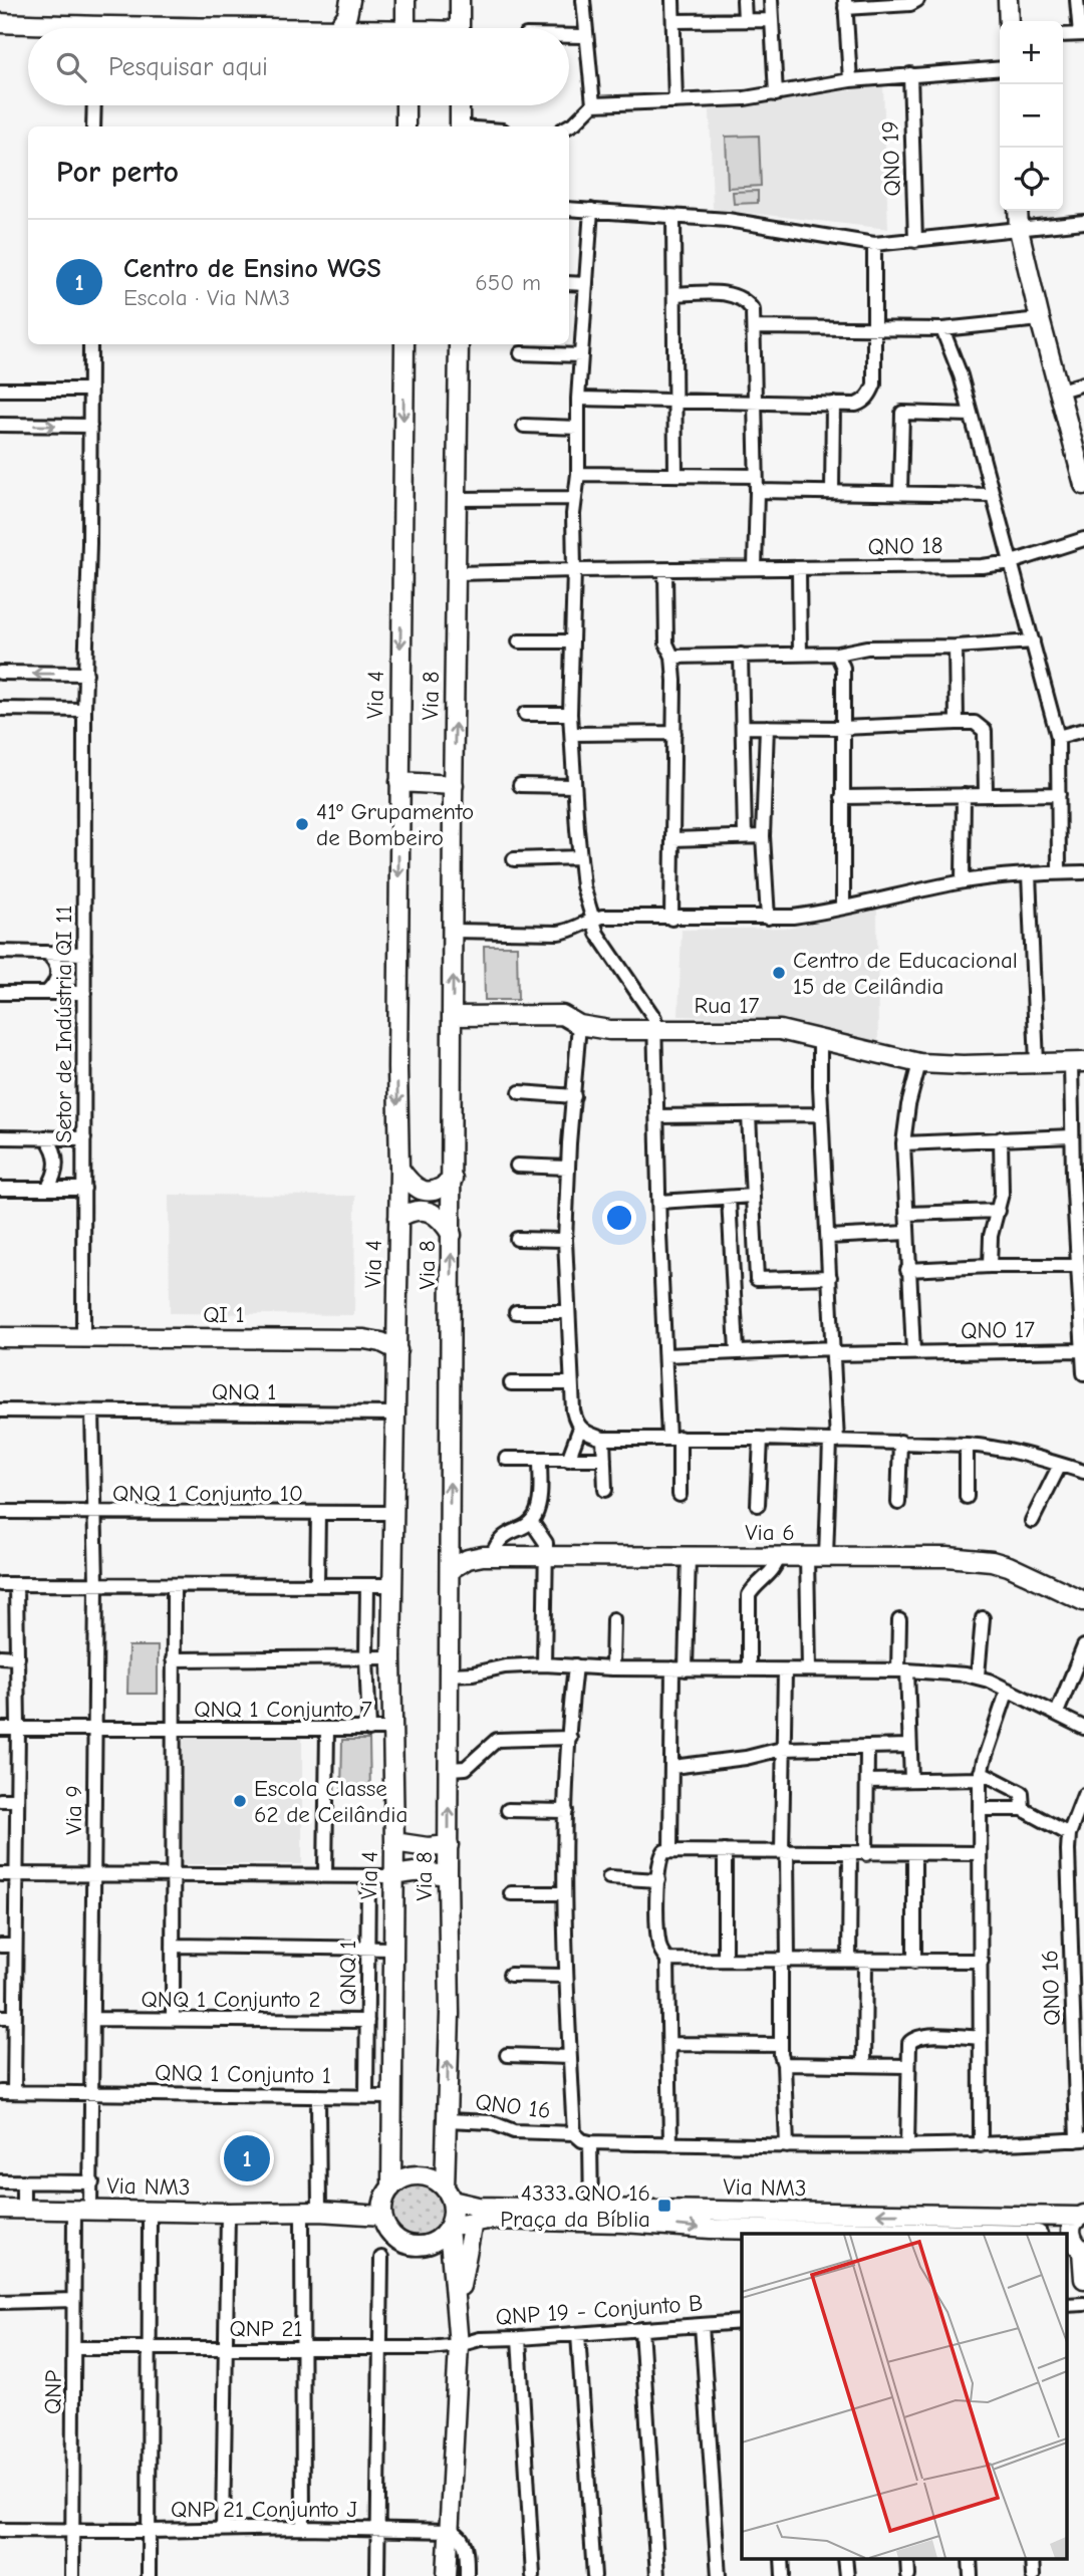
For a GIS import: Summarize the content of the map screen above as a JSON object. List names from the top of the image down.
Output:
{
  "streets": {
    "main road": [
      "Via 4",
      "Via 8",
      "Rua 17",
      "QI 1",
      "Via 6",
      "Via NM3"
    ],
    "street": [
      "QNO 19",
      "QNO 18",
      "Setor de Indústria QI 11",
      "QNO 17",
      "QNQ 1",
      "QNQ 1 Conjunto 10",
      "QNQ 1 Conjunto 7",
      "Via 9",
      "QNO 16",
      "QNQ 1 Conjunto 2",
      "QNQ 1 Conjunto 1",
      "QNP 19 - Conjunto B",
      "QNP 21",
      "QNP",
      "QNP 21 Conjunto J"
    ]
  },
  "crossings": [
    ["QNO 18", "Via 8"],
    ["Via 4", "Via 8"],
    ["Via 4", "QI 1"],
    ["Via 4", "QNQ 1"],
    ["Via 4", "QNQ 1 Conjunto 7"],
    ["Via 4", "QNQ 1 Conjunto 1"],
    ["Via 4", "Via NM3"],
    ["Via 8", "Rua 17"],
    ["Via 8", "Via 6"],
    ["Via 8", "QNO 16"],
    ["Via 8", "Via NM3"],
    ["Setor de Indústria QI 11", "QI 1"],
    ["QNQ 1", "Via 9"],
    ["QNQ 1", "QNQ 1 Conjunto 2"],
    ["QNQ 1", "QNQ 1 Conjunto 1"],
    ["QNQ 1 Conjunto 10", "Via 9"],
    ["Via 9", "QNQ 1 Conjunto 2"],
    ["Via 9", "QNQ 1 Conjunto 1"],
    ["Via 9", "Via NM3"],
    ["Via 9", "QNP"],
    ["Via NM3", "QNP"],
    ["QNP 19 - Conjunto B", "QNP 21"],
    ["QNP 21", "QNP"]
  ],
  "one_way": ["Via 4", "Via 8"],
  "places": {
    "other": ["41º Grupamento de Bombeiro", "Centro de Educacional 15 de Ceilândia", "Escola Classe 62 de Ceilândia"],
    "transit": ["4333 QNO 16 Praça da Bíblia"]
  },
  "page": {
    "map_buttons": ["+", "−"],
    "search": "Pesquisar aqui",
    "heading": "Por perto",
    "list": [
      {
        "mark": "1",
        "name": "Centro de Ensino WGS",
        "note": "Escola · Via NM3",
        "value": "650 m"
      }
    ],
    "pins": "1"
  }
}
